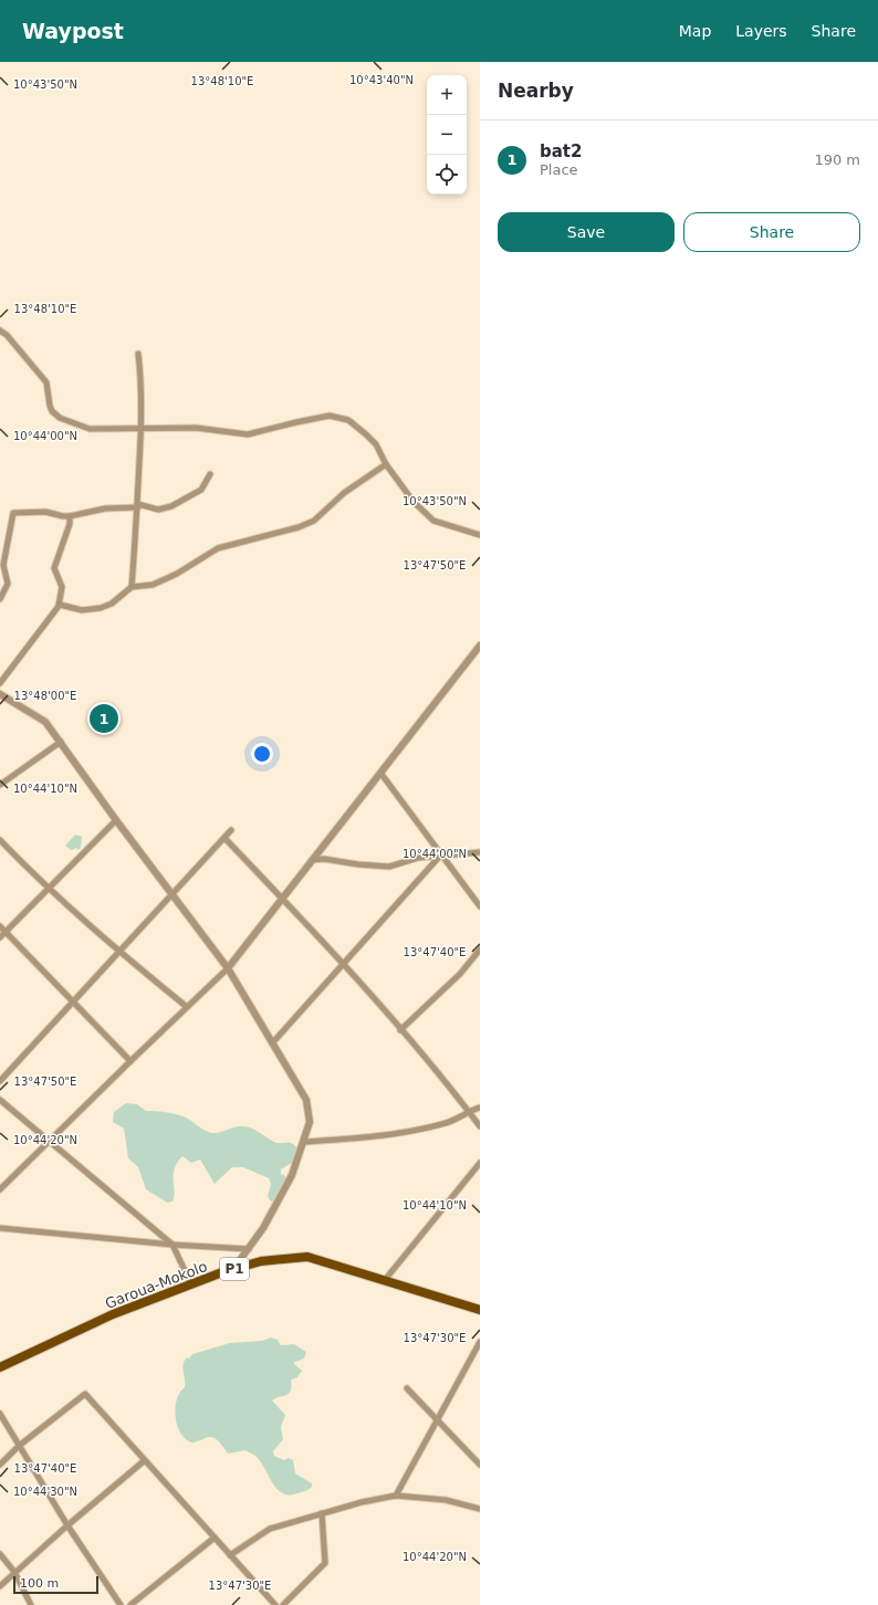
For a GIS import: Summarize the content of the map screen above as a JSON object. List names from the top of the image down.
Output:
{
  "streets": {
    "main road": ["P1", "Garoua-Mokolo"]
  },
  "scale_bar": "100 m",
  "page": {
    "header": "Waypost",
    "nav": ["Map", "Layers", "Share"],
    "heading": "Nearby",
    "map_buttons": ["+", "−"],
    "list": [
      {
        "mark": "1",
        "name": "bat2",
        "note": "Place",
        "value": "190 m"
      }
    ],
    "buttons": ["Save", "Share"],
    "pins": "1",
    "scale": "100 m"
  },
  "coordinates": [
    "10°43'40\"N",
    "13°48'10\"E",
    "10°43'50\"N",
    "10°44'00\"N",
    "13°47'50\"E",
    "13°48'00\"E",
    "10°44'10\"N",
    "13°47'40\"E",
    "10°44'20\"N",
    "13°47'30\"E",
    "10°44'30\"N"
  ]
}
